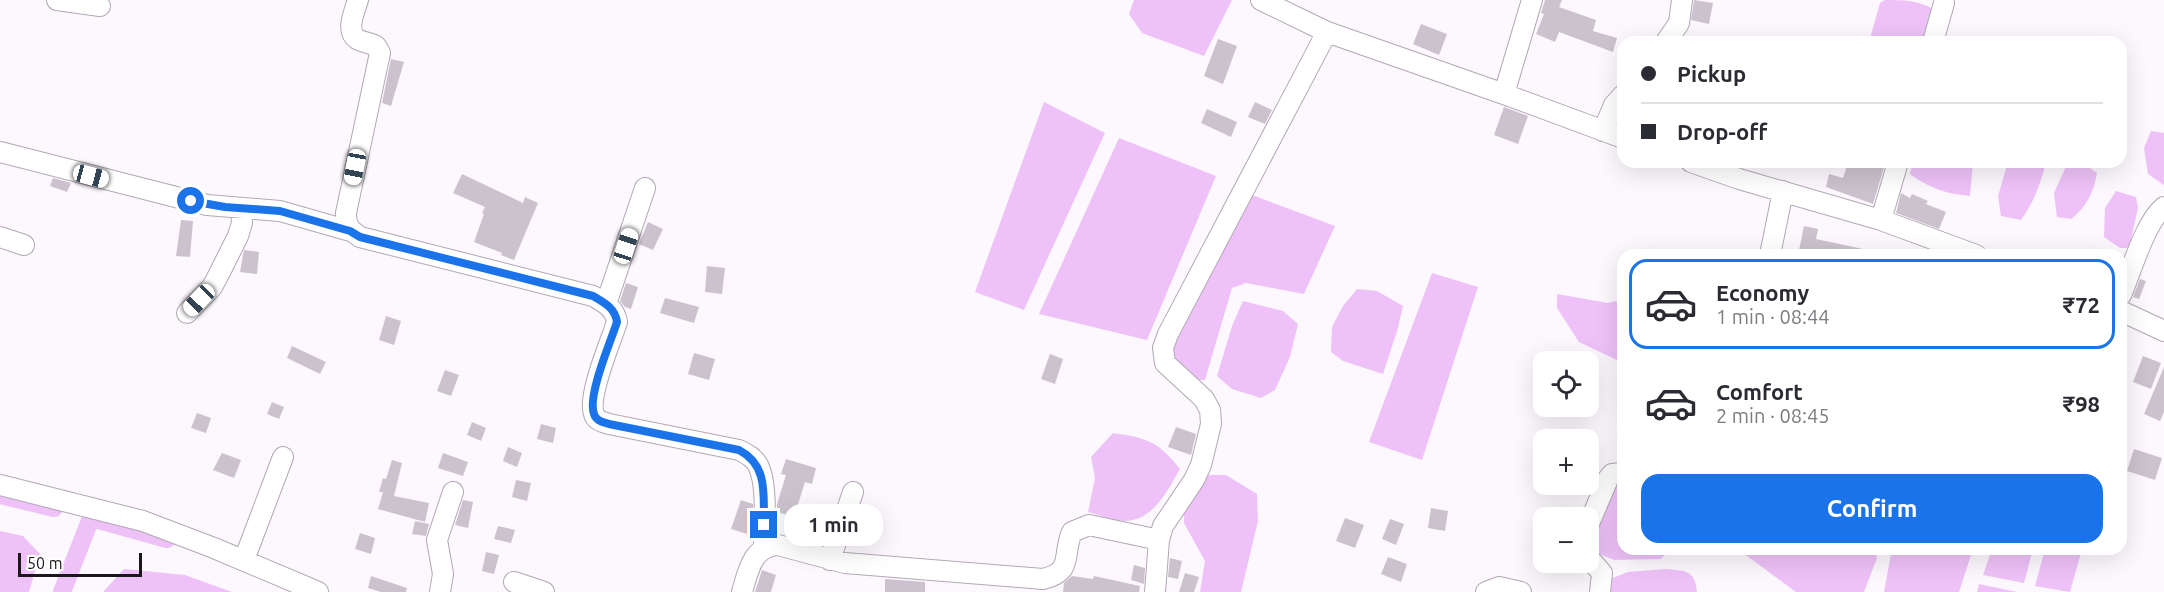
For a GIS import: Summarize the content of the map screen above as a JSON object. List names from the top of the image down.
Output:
{
  "scale_bar": "50 m",
  "page": {
    "banner": ["Pickup", "Drop-off"],
    "list": [
      {
        "name": "Economy",
        "note": "1 min · 08:44",
        "value": "₹72"
      },
      {
        "name": "Comfort",
        "note": "2 min · 08:45",
        "value": "₹98"
      }
    ],
    "map_buttons": ["+", "−"],
    "buttons": "Confirm",
    "bubble": "1 min",
    "scale": "50 m"
  }
}
